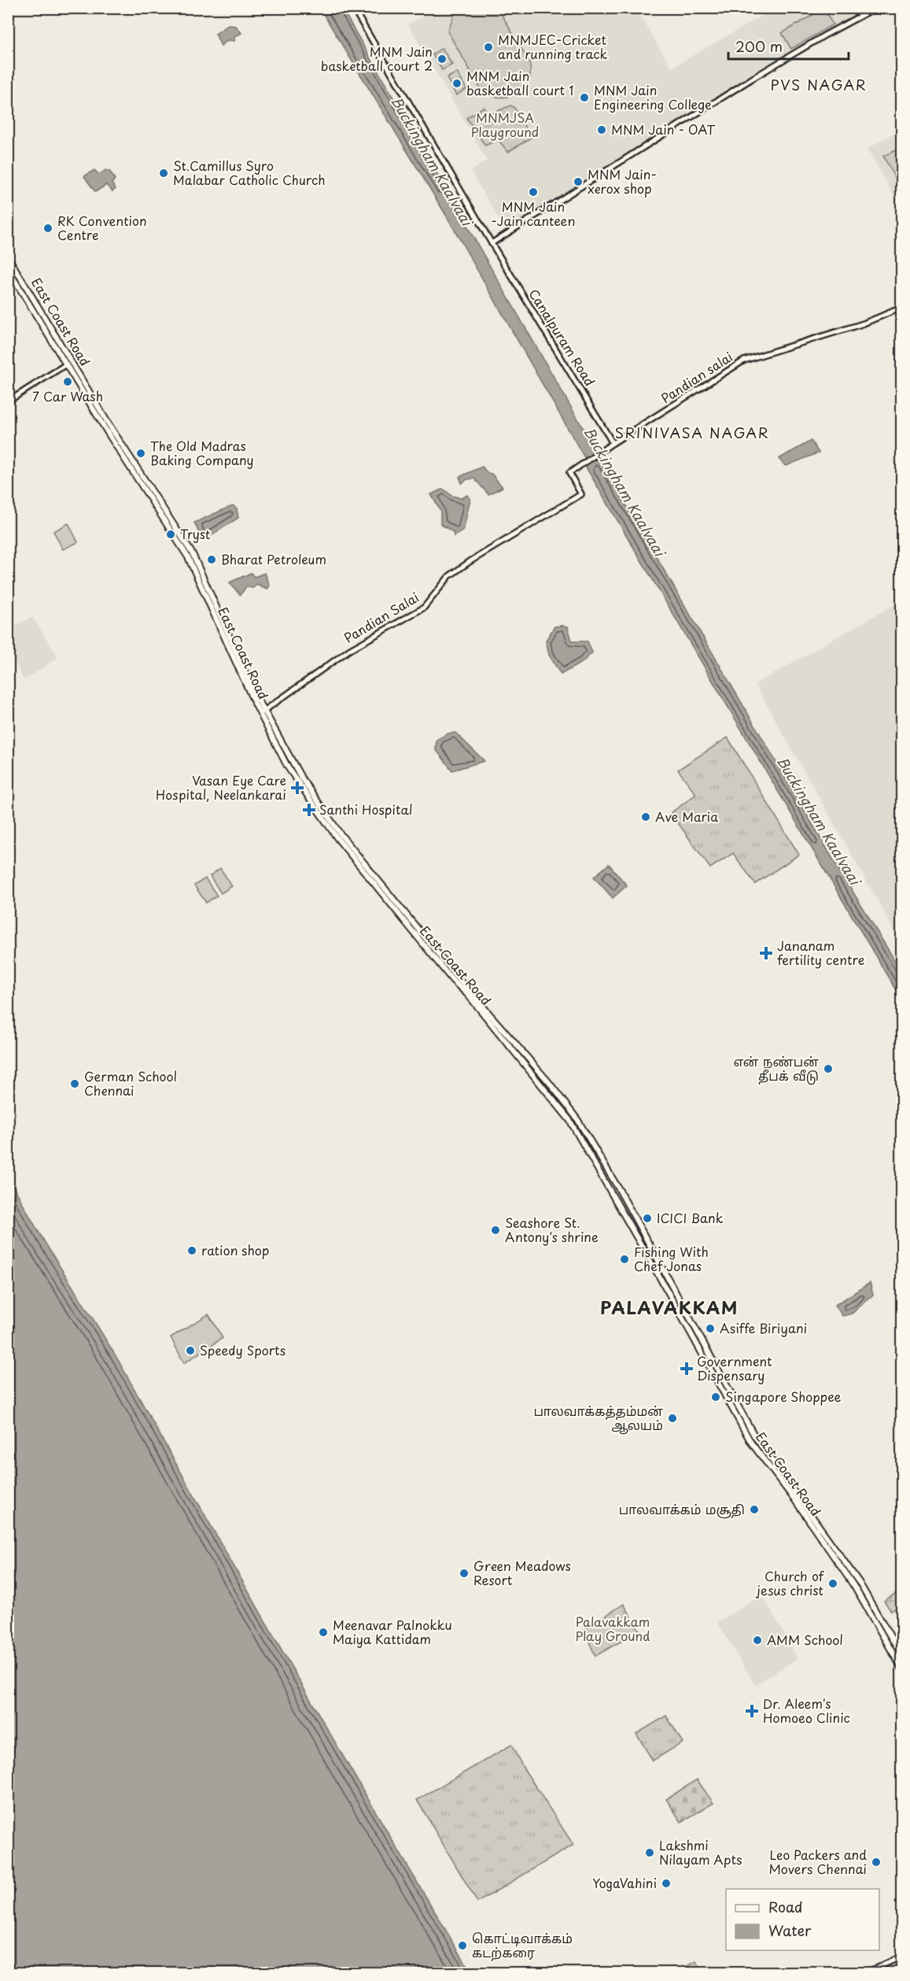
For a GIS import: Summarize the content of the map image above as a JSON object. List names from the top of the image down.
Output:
{
  "streets": {
    "main road": ["East Coast Road"],
    "street": ["Canalpuram Road", "Pandian salai", "Pandian Salai"]
  },
  "crossings": [
    ["East Coast Road", "Pandian Salai"],
    ["Canalpuram Road", "Pandian salai"],
    ["Pandian salai", "Pandian Salai"]
  ],
  "districts": ["PVS NAGAR", "SRINIVASA NAGAR", "PALAVAKKAM"],
  "water": ["Buckingham Kaalvaai"],
  "parks": ["MNMJSA Playground", "Palavakkam Play Ground"],
  "places": {
    "other": [
      "MNMJEC-Cricket and running track",
      "MNM Jain basketball court 2",
      "MNM Jain basketball court 1",
      "MNM Jain Engineering College",
      "MNM Jain - OAT",
      "St.Camillus Syro Malabar Catholic Church",
      "MNM Jain- xerox shop",
      "MNM Jain -Jain canteen",
      "RK Convention Centre",
      "7 Car Wash",
      "The Old Madras Baking Company",
      "Tryst",
      "Bharat Petroleum",
      "Ave Maria",
      "என் நண்பன் தீபக் வீடு",
      "German School Chennai",
      "ICICI Bank",
      "Seashore St. Antony's shrine",
      "ration shop",
      "Fishing With Chef Jonas",
      "Asiffe Biriyani",
      "Speedy Sports",
      "Singapore Shoppee",
      "பாலவாக்கத்தம்மன் ஆலயம்",
      "பாலவாக்கம் மசூதி",
      "Green Meadows Resort",
      "Church of jesus christ",
      "Meenavar Palnokku Maiya Kattidam",
      "AMM School",
      "Lakshmi Nilayam Apts",
      "Leo Packers and Movers Chennai",
      "YogaVahini",
      "கொட்டிவாக்கம் கடற்கரை"
    ],
    "health": [
      "Vasan Eye Care Hospital, Neelankarai",
      "Santhi Hospital",
      "Jananam fertility centre",
      "Government Dispensary",
      "Dr. Aleem's Homoeo Clinic"
    ]
  },
  "legend": ["Road", "Water"],
  "scale_bar": "200 m"
}
